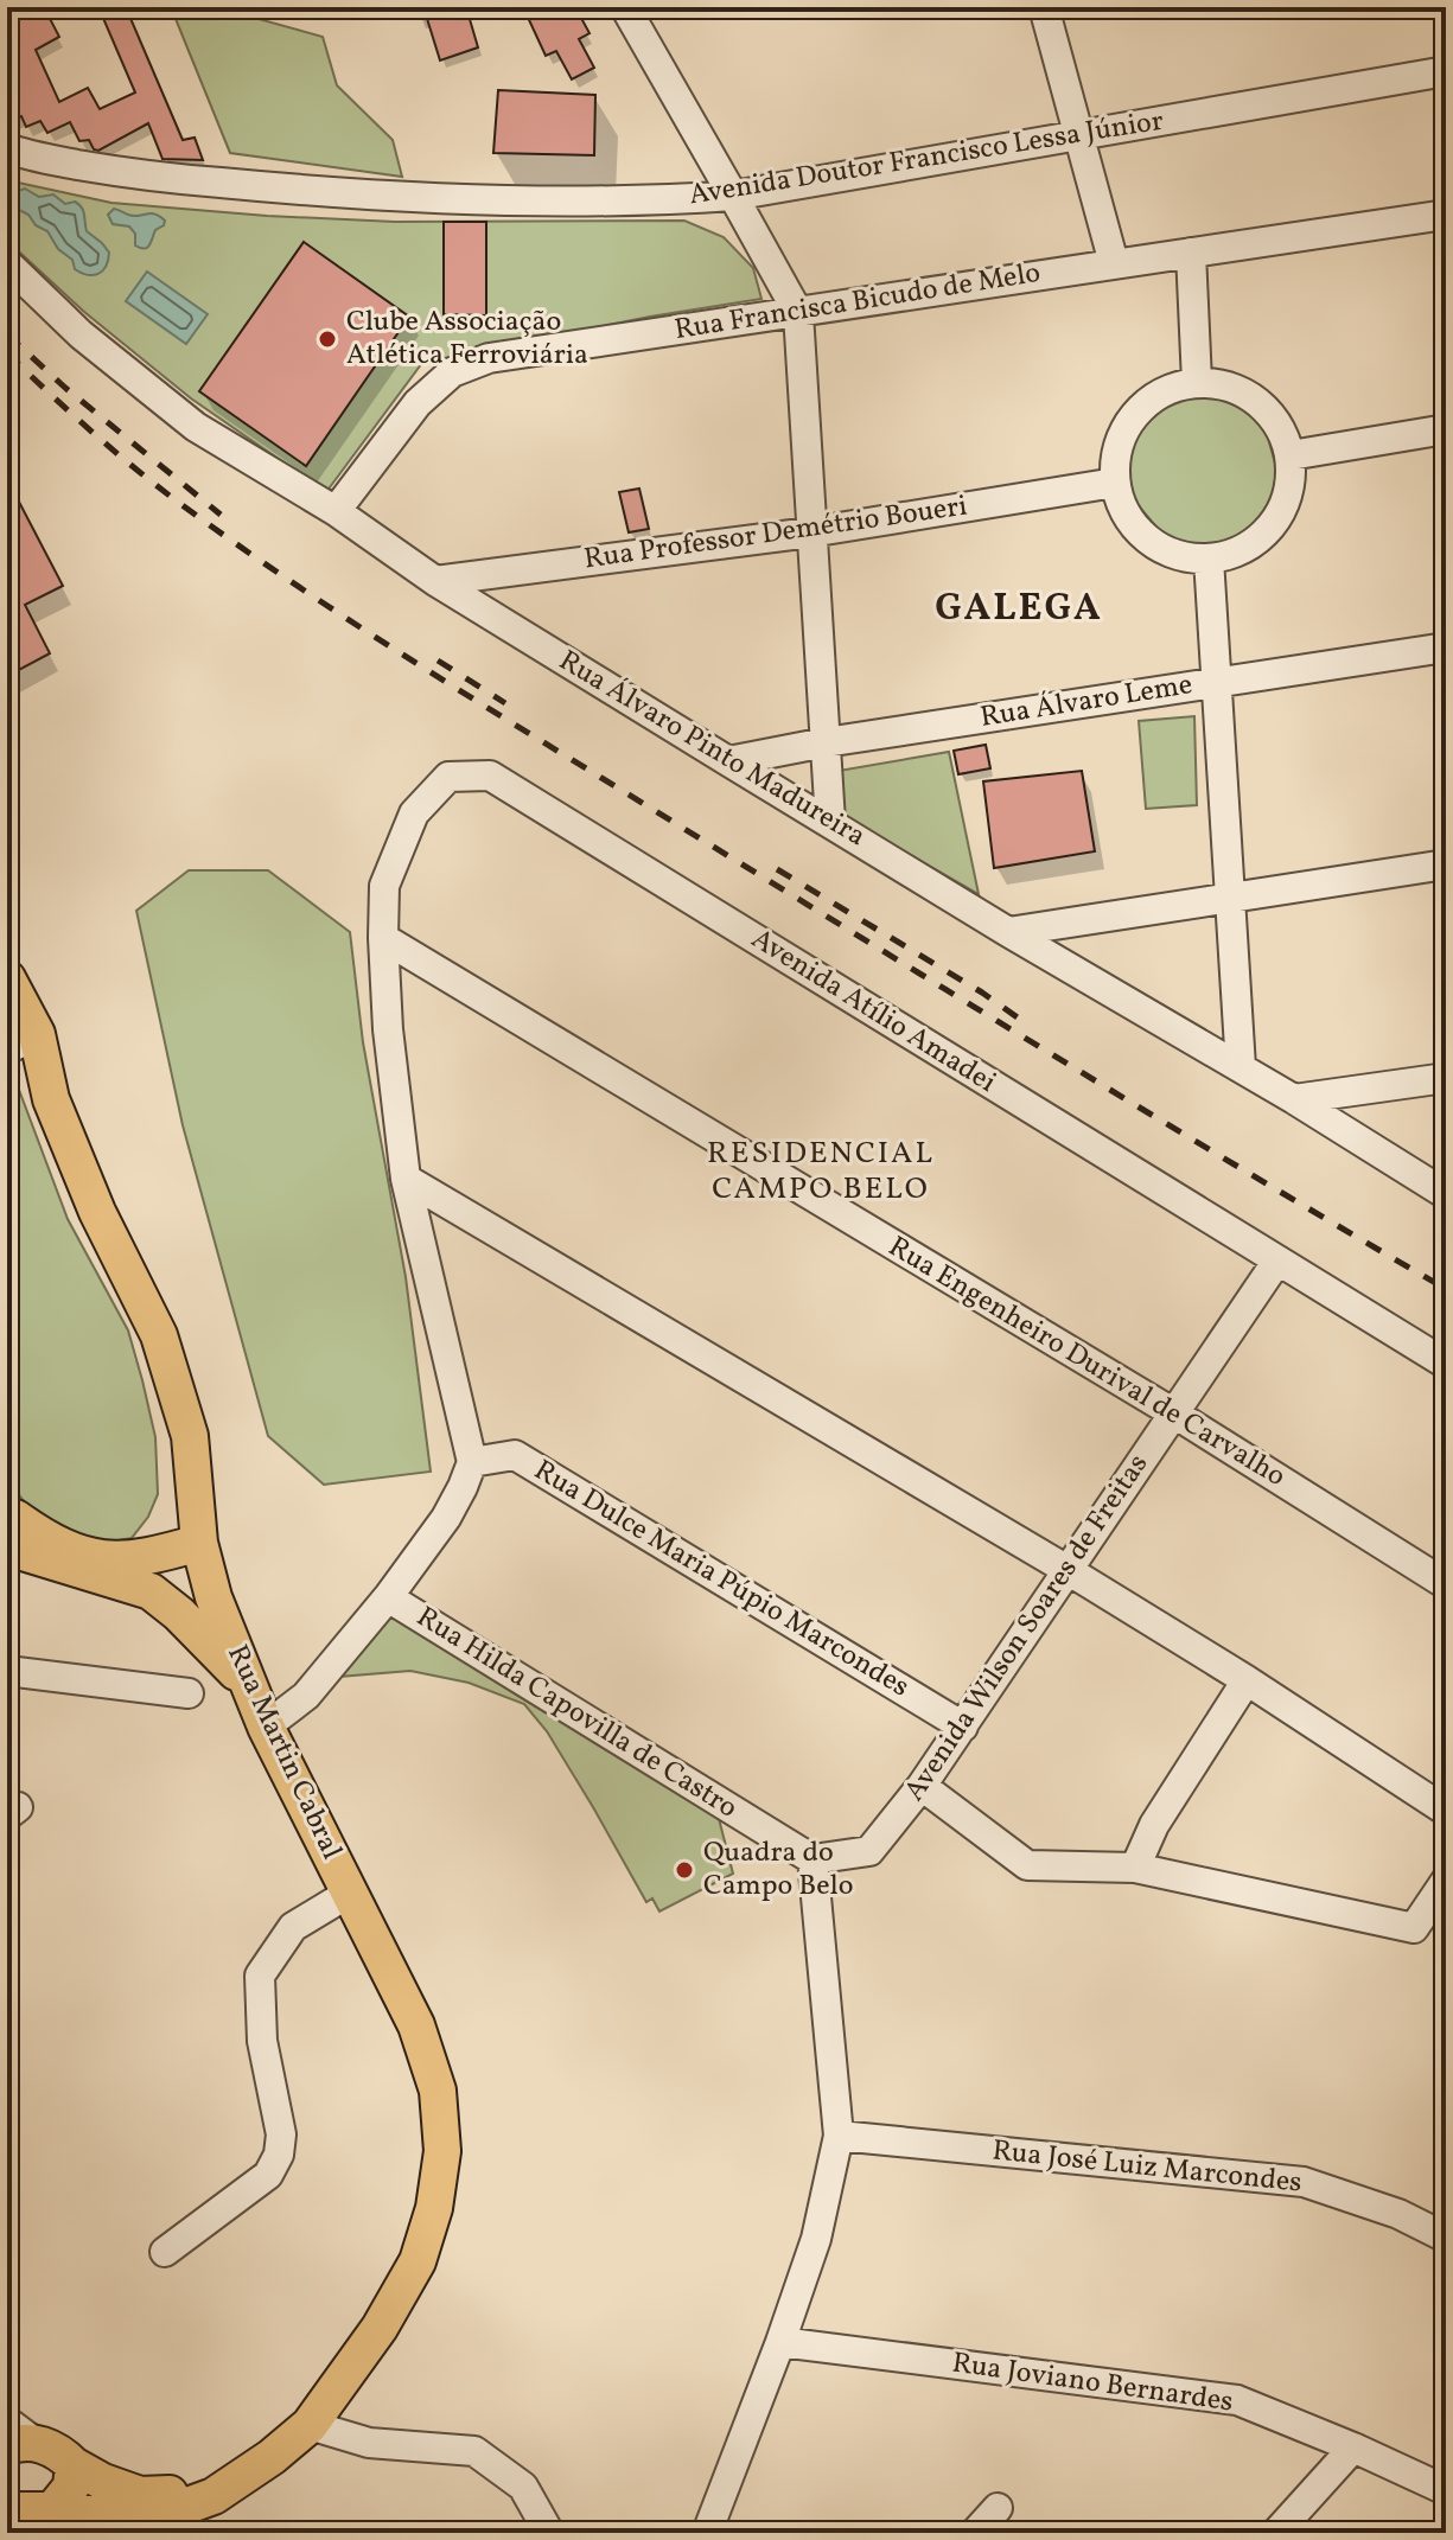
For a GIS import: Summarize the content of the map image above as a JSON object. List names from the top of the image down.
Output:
{
  "streets": {
    "main road": ["Rua Martin Cabral"],
    "street": [
      "Avenida Doutor Francisco Lessa Júnior",
      "Rua Francisca Bicudo de Melo",
      "Rua Professor Demétrio Boueri",
      "Rua Álvaro Leme",
      "Rua Álvaro Pinto Madureira",
      "Avenida Atílio Amadei",
      "Rua Engenheiro Durival de Carvalho",
      "Rua Dulce Maria Púpio Marcondes",
      "Avenida Wilson Soares de Freitas",
      "Rua Hilda Capovilla de Castro",
      "Rua José Luiz Marcondes",
      "Rua Joviano Bernardes"
    ]
  },
  "crossings": [
    ["Rua Francisca Bicudo de Melo", "Rua Álvaro Pinto Madureira"],
    ["Rua Professor Demétrio Boueri", "Rua Álvaro Pinto Madureira"],
    ["Rua Álvaro Leme", "Rua Álvaro Pinto Madureira"],
    ["Avenida Atílio Amadei", "Rua Engenheiro Durival de Carvalho"],
    ["Avenida Atílio Amadei", "Rua Dulce Maria Púpio Marcondes"],
    ["Avenida Atílio Amadei", "Avenida Wilson Soares de Freitas"],
    ["Rua Engenheiro Durival de Carvalho", "Avenida Wilson Soares de Freitas"],
    ["Rua Dulce Maria Púpio Marcondes", "Avenida Wilson Soares de Freitas"],
    ["Avenida Wilson Soares de Freitas", "Rua Hilda Capovilla de Castro"]
  ],
  "districts": ["GALEGA", "RESIDENCIAL CAMPO BELO"],
  "places": ["Clube Associação Atlética Ferroviária", "Quadra do Campo Belo"]
}
